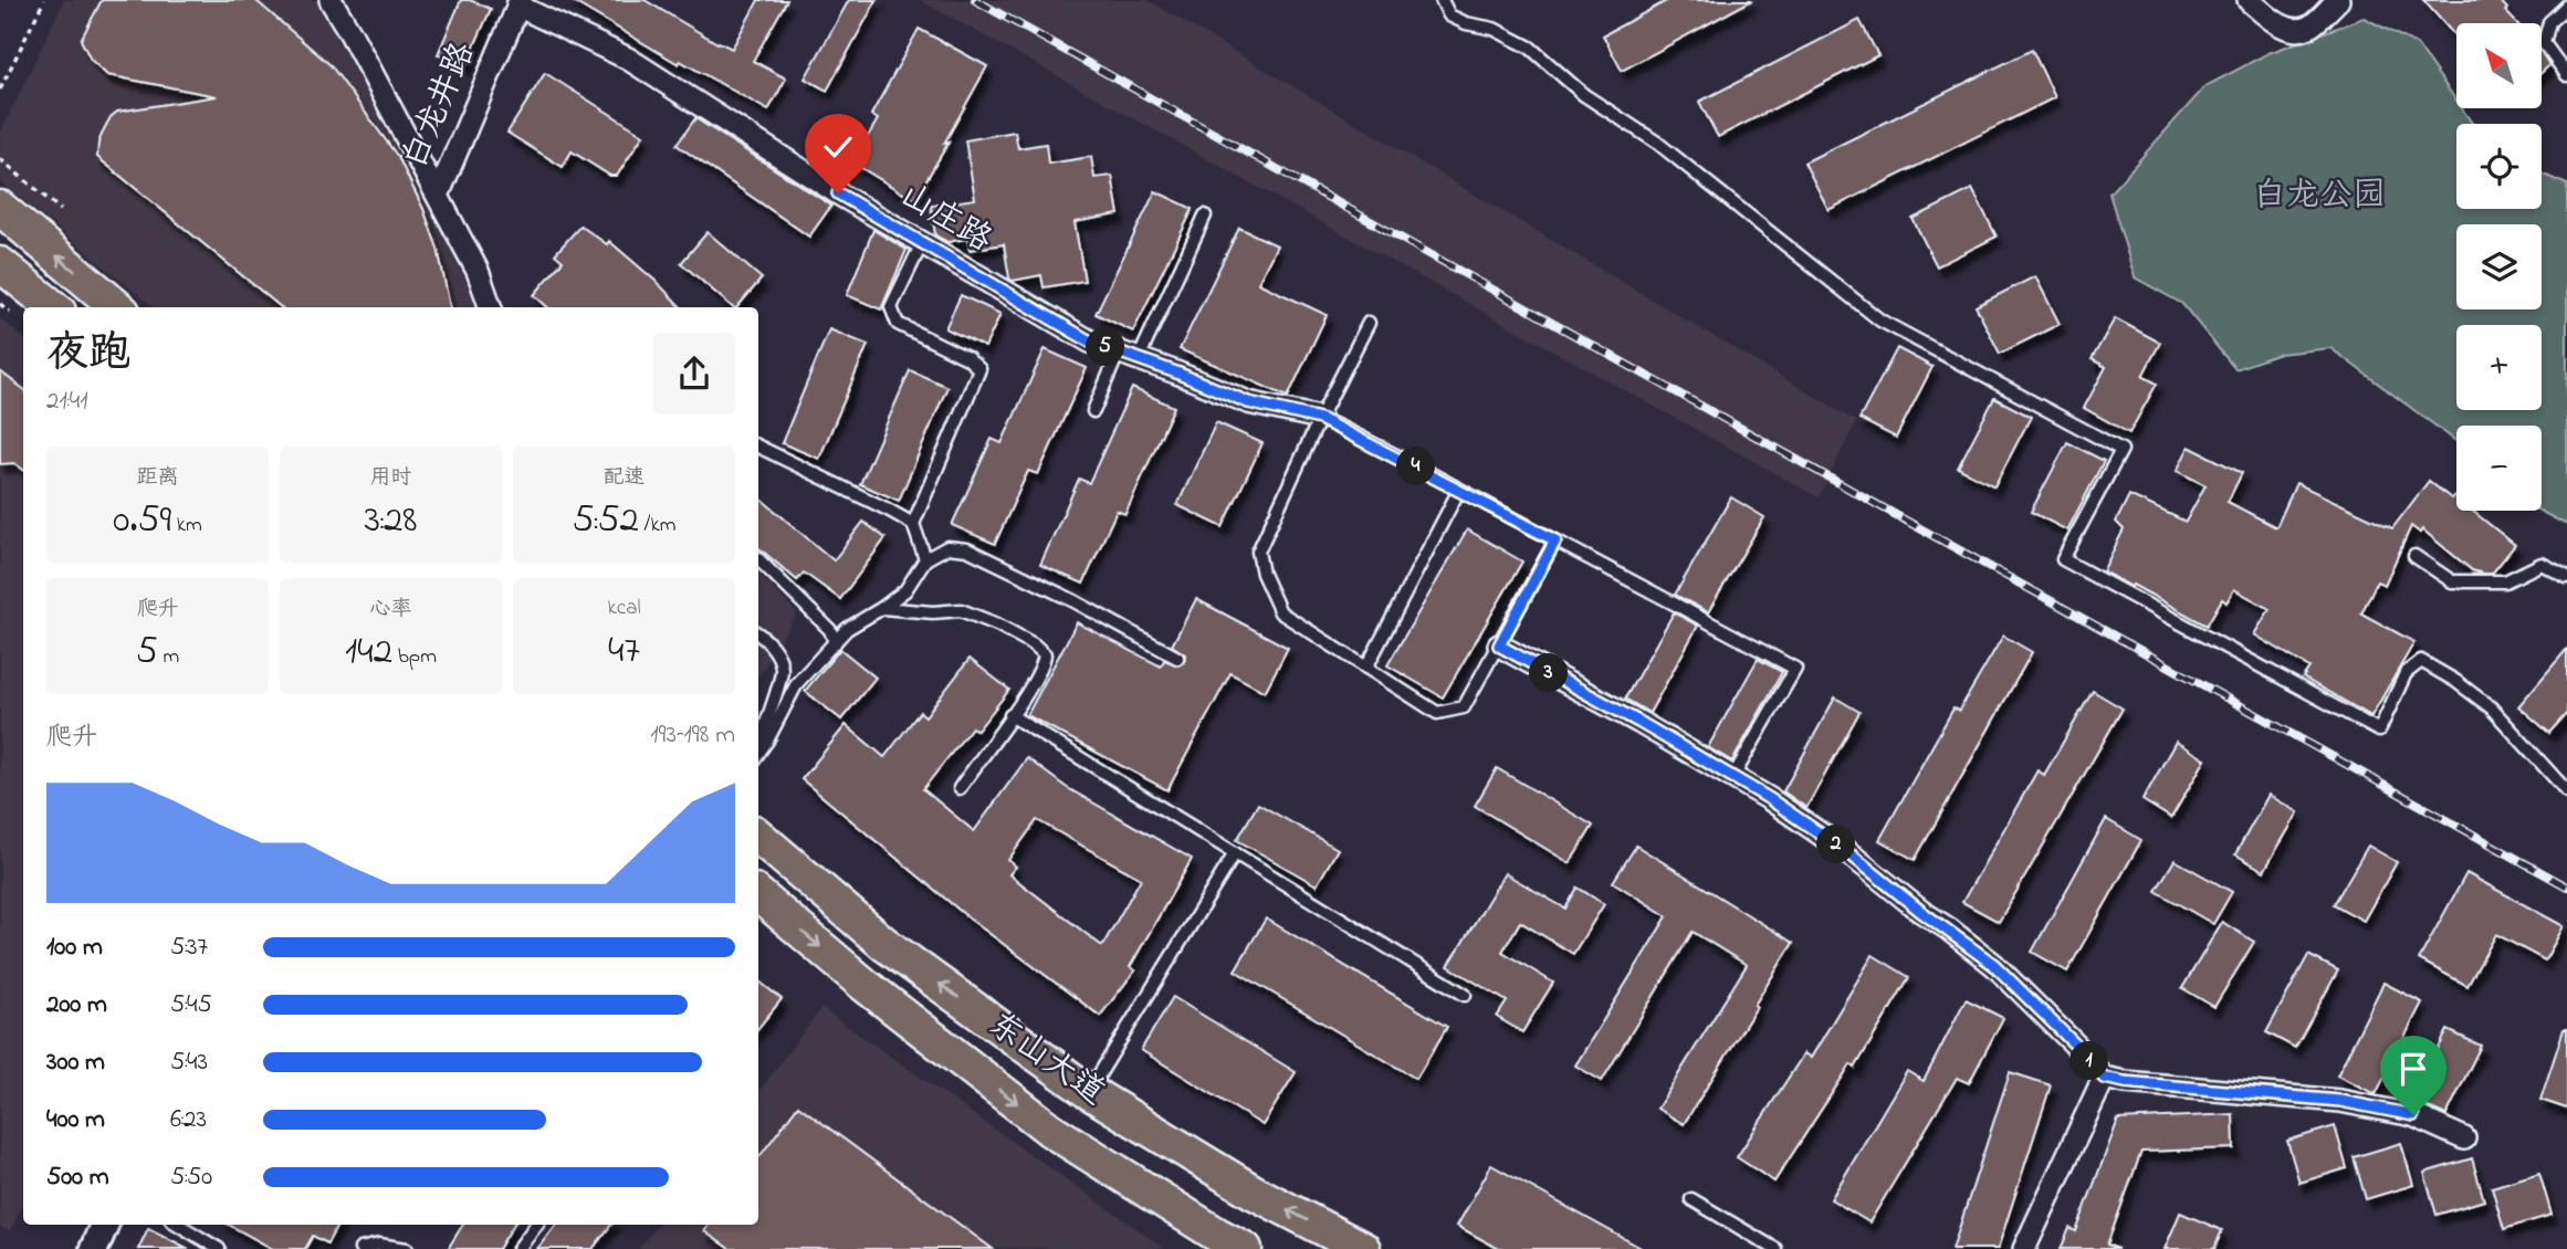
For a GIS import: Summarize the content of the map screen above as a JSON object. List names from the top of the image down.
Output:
{
  "streets": {
    "main road": ["东山大道"],
    "street": ["白龙井路", "山庄路"]
  },
  "crossings": [
    ["白龙井路", "山庄路"]
  ],
  "parks": ["白龙公园"],
  "north": "top left",
  "page": {
    "map_buttons": ["+", "−"],
    "heading": ["夜跑", "21:41"],
    "pins": [
      "5",
      "4",
      "3",
      "2",
      "1"
    ],
    "stats": [
      ["距离", "0.59 km"],
      ["用时", "3:28"],
      ["配速", "5:52 /km"],
      ["爬升", "5 m"],
      ["心率", "142 bpm"],
      ["kcal", "47"]
    ],
    "chart": ["爬升", "193–198 m"],
    "list": [
      {
        "name": "100 m",
        "note": "5:37"
      },
      {
        "name": "200 m",
        "note": "5:45"
      },
      {
        "name": "300 m",
        "note": "5:43"
      },
      {
        "name": "400 m",
        "note": "6:23"
      },
      {
        "name": "500 m",
        "note": "5:50"
      }
    ]
  }
}
